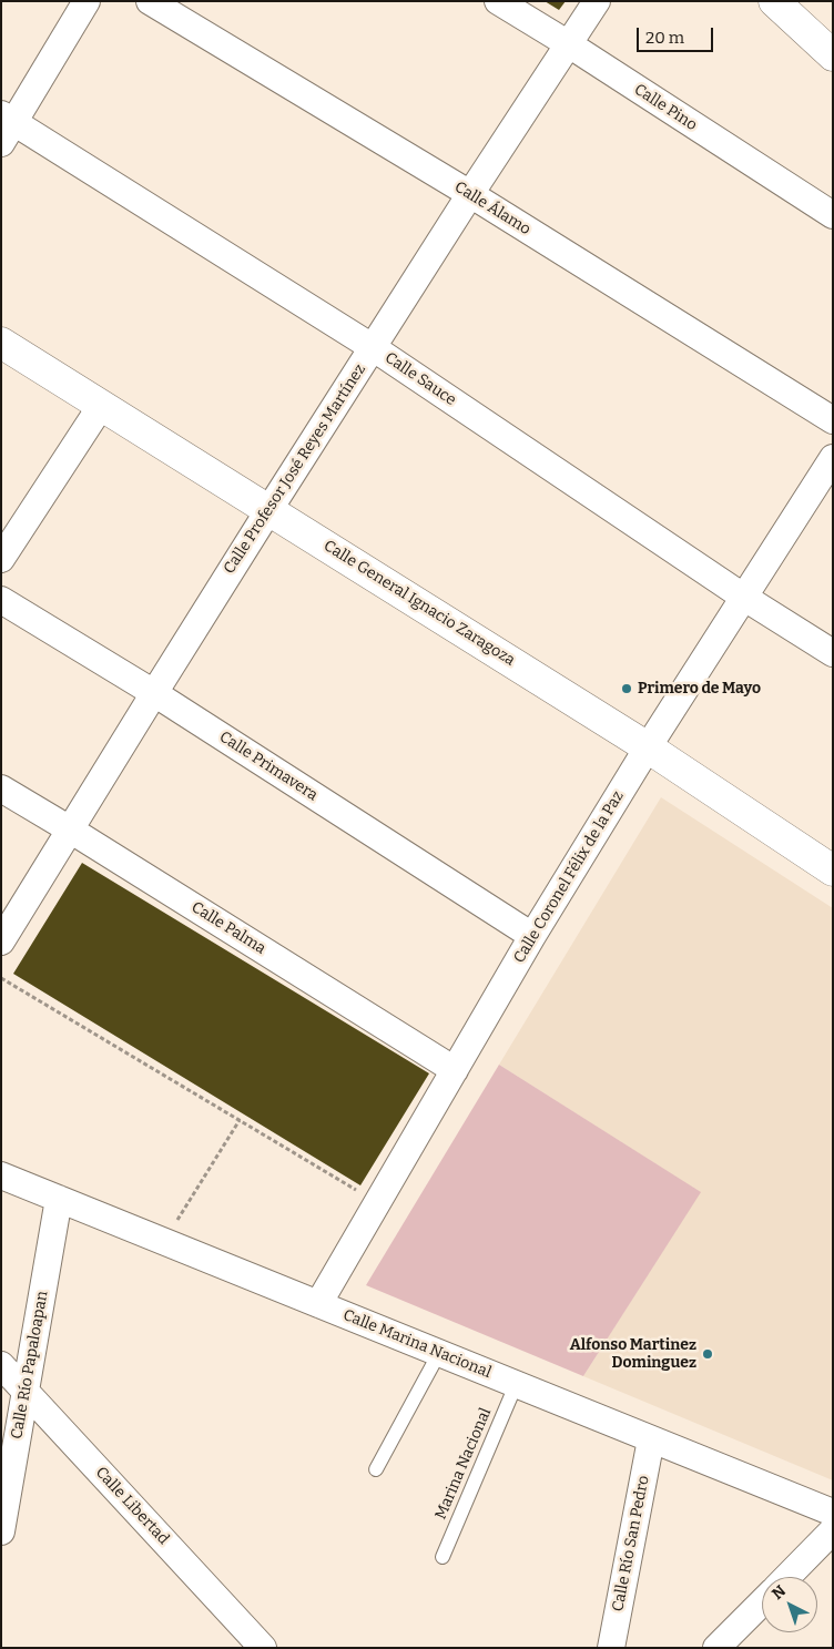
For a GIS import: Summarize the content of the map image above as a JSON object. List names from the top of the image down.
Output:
{
  "streets": {
    "main road": ["Calle General Ignacio Zaragoza"],
    "street": [
      "Calle Pino",
      "Calle Álamo",
      "Calle Sauce",
      "Calle Profesor José Reyes Martínez",
      "Calle Primavera",
      "Calle Coronel Félix de la Paz",
      "Calle Palma",
      "Calle Marina Nacional",
      "Calle Río Papaloapan",
      "Calle Libertad",
      "Calle Río San Pedro"
    ],
    "lane": ["Marina Nacional"]
  },
  "crossings": [
    ["Calle Pino", "Calle Profesor José Reyes Martínez"],
    ["Calle Álamo", "Calle Profesor José Reyes Martínez"],
    ["Calle Sauce", "Calle Profesor José Reyes Martínez"],
    ["Calle Sauce", "Calle Coronel Félix de la Paz"],
    ["Calle Profesor José Reyes Martínez", "Calle General Ignacio Zaragoza"],
    ["Calle Profesor José Reyes Martínez", "Calle Primavera"],
    ["Calle Profesor José Reyes Martínez", "Calle Palma"],
    ["Calle General Ignacio Zaragoza", "Calle Coronel Félix de la Paz"],
    ["Calle Primavera", "Calle Coronel Félix de la Paz"],
    ["Calle Coronel Félix de la Paz", "Calle Palma"],
    ["Calle Coronel Félix de la Paz", "Calle Marina Nacional"],
    ["Calle Marina Nacional", "Calle Río Papaloapan"],
    ["Calle Marina Nacional", "Marina Nacional"],
    ["Calle Marina Nacional", "Calle Río San Pedro"],
    ["Calle Río Papaloapan", "Calle Libertad"]
  ],
  "places": ["Primero de Mayo", "Alfonso Martinez Dominguez"],
  "scale_bar": "20 m",
  "north": "top left"
}
